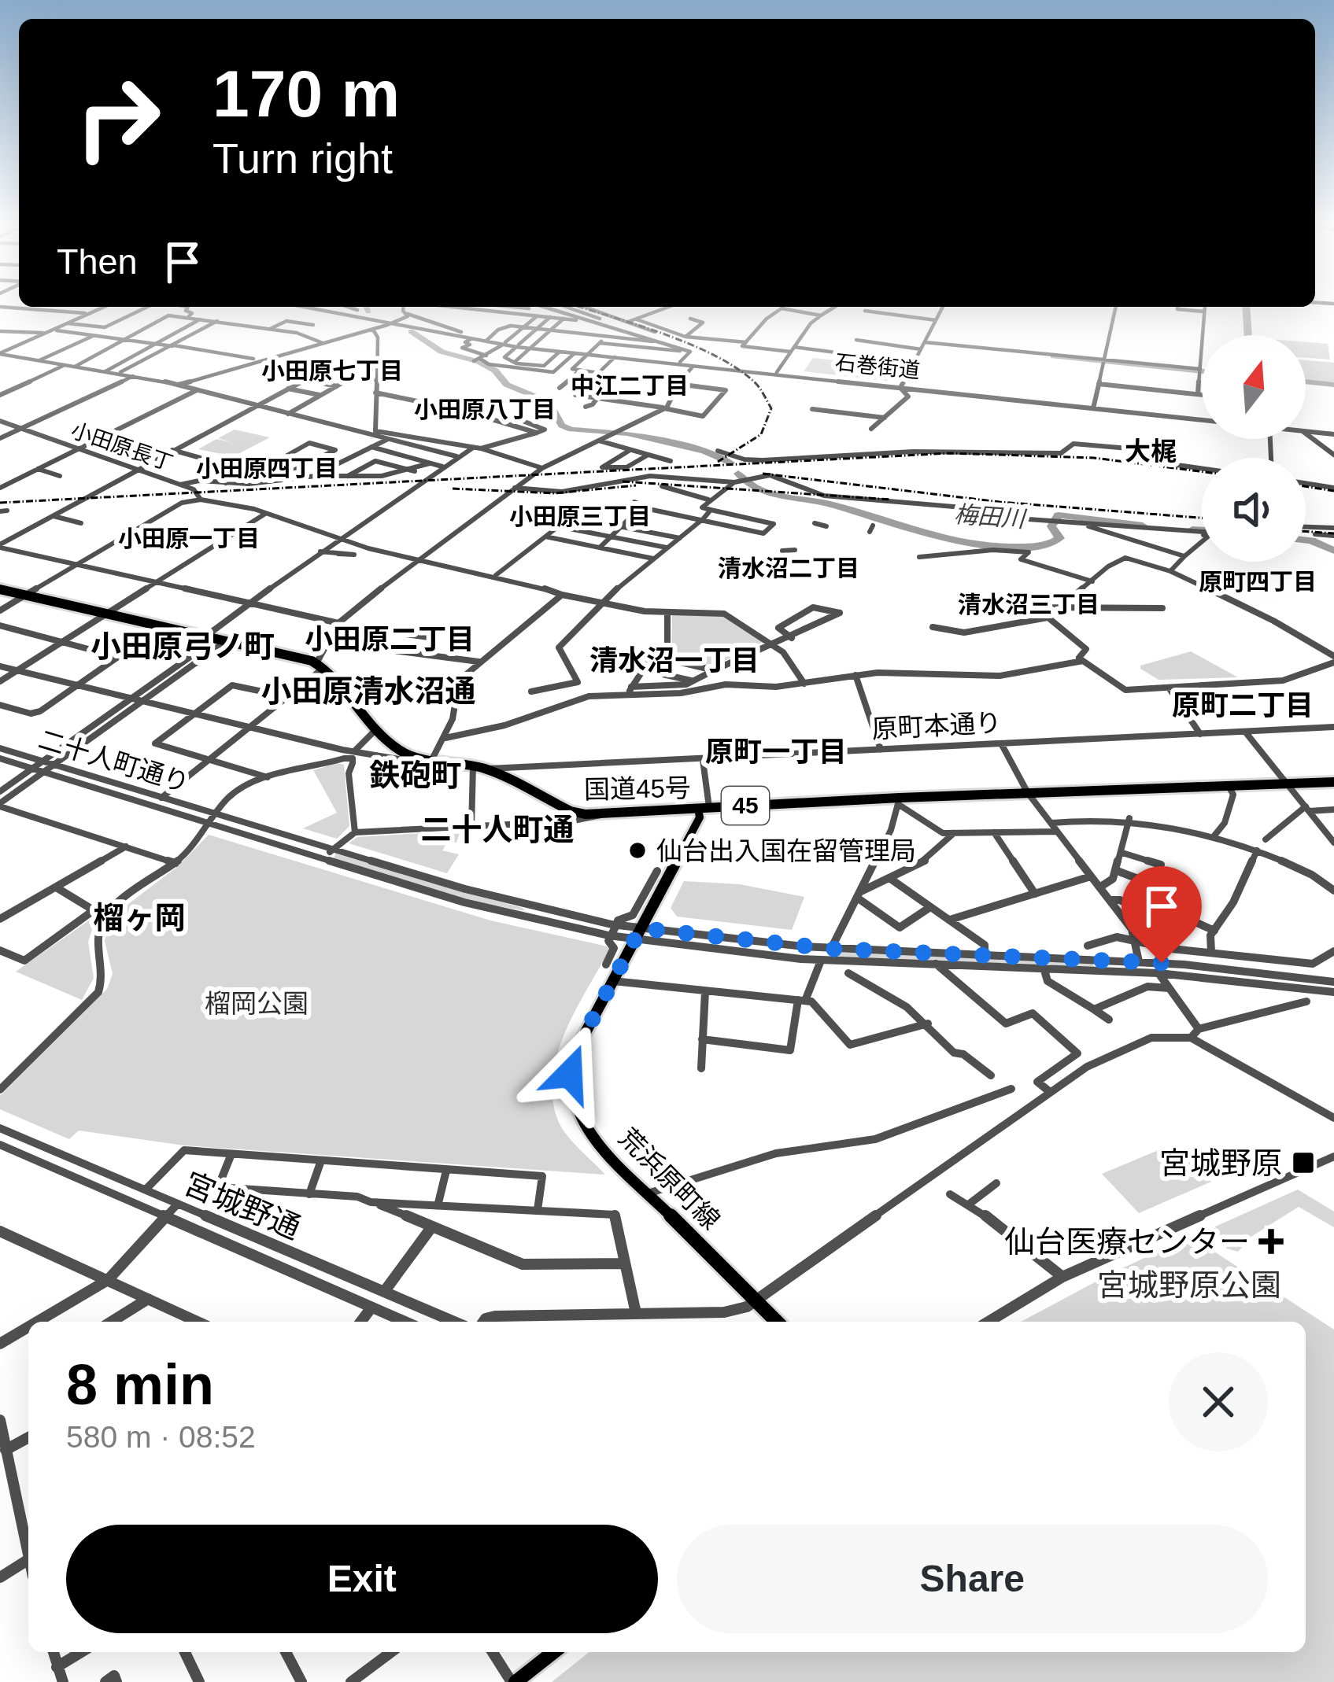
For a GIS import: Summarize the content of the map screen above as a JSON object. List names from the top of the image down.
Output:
{
  "streets": {
    "highway": ["国道45号", "45"],
    "main road": ["荒浜原町線"],
    "street": [
      "石巻街道",
      "小田原長丁",
      "原町本通り",
      "二十人町通り",
      "宮城野通"
    ]
  },
  "crossings": [
    ["原町本通り", "国道45号"],
    ["二十人町通り", "荒浜原町線"],
    ["国道45号", "荒浜原町線"]
  ],
  "districts": [
    "小田原七丁目",
    "中江二丁目",
    "小田原八丁目",
    "大梶",
    "小田原四丁目",
    "小田原三丁目",
    "小田原一丁目",
    "清水沼二丁目",
    "原町四丁目",
    "清水沼三丁目",
    "小田原二丁目",
    "小田原弓ノ町",
    "清水沼一丁目",
    "小田原清水沼通",
    "原町二丁目",
    "原町一丁目",
    "鉄砲町",
    "二十人町通",
    "榴ヶ岡"
  ],
  "water": ["梅田川"],
  "parks": ["榴岡公園", "宮城野原公園"],
  "places": {
    "other": ["仙台出入国在留管理局"],
    "transit": ["宮城野原"],
    "health": ["仙台医療センター"]
  },
  "north": "top",
  "page": {
    "turn": ["170 m", "Turn right"],
    "then": "Then",
    "heading": ["8 min", "580 m · 08:52"],
    "buttons": ["Exit", "Share"]
  }
}
